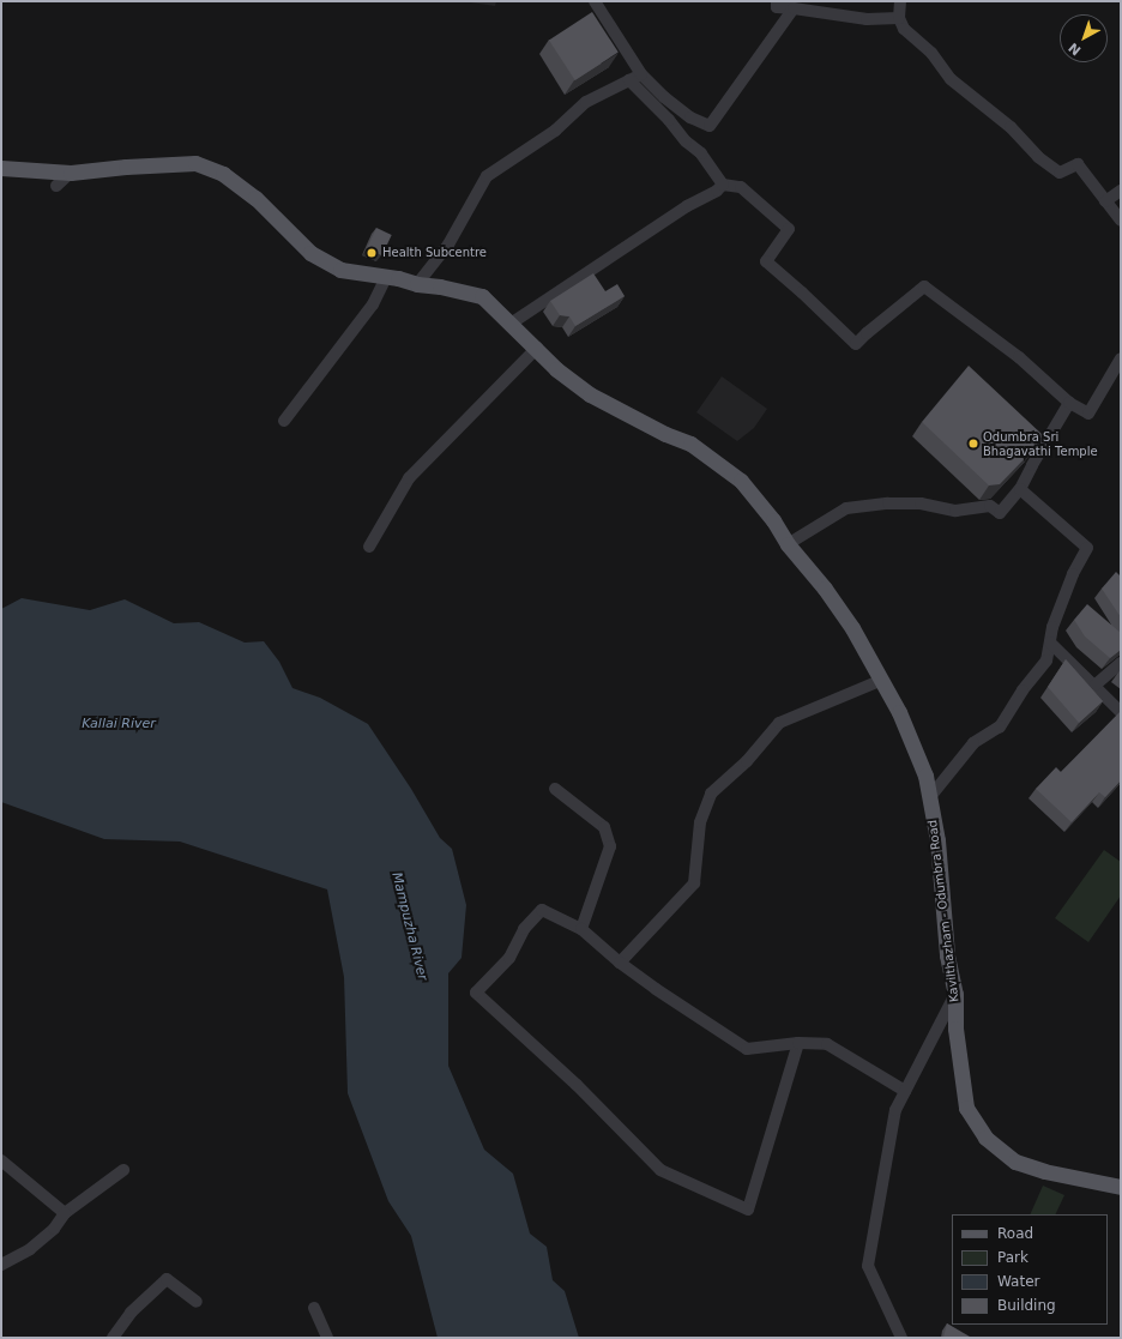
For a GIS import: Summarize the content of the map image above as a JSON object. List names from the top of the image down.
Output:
{
  "streets": {
    "main road": ["Kavilthazham - Odumbra Road"]
  },
  "water": ["Kallai River", "Mampuzha River"],
  "places": ["Health Subcentre", "Odumbra Sri Bhagavathi Temple"],
  "legend": [
    "Road",
    "Park",
    "Water",
    "Building"
  ],
  "north": "bottom left"
}
